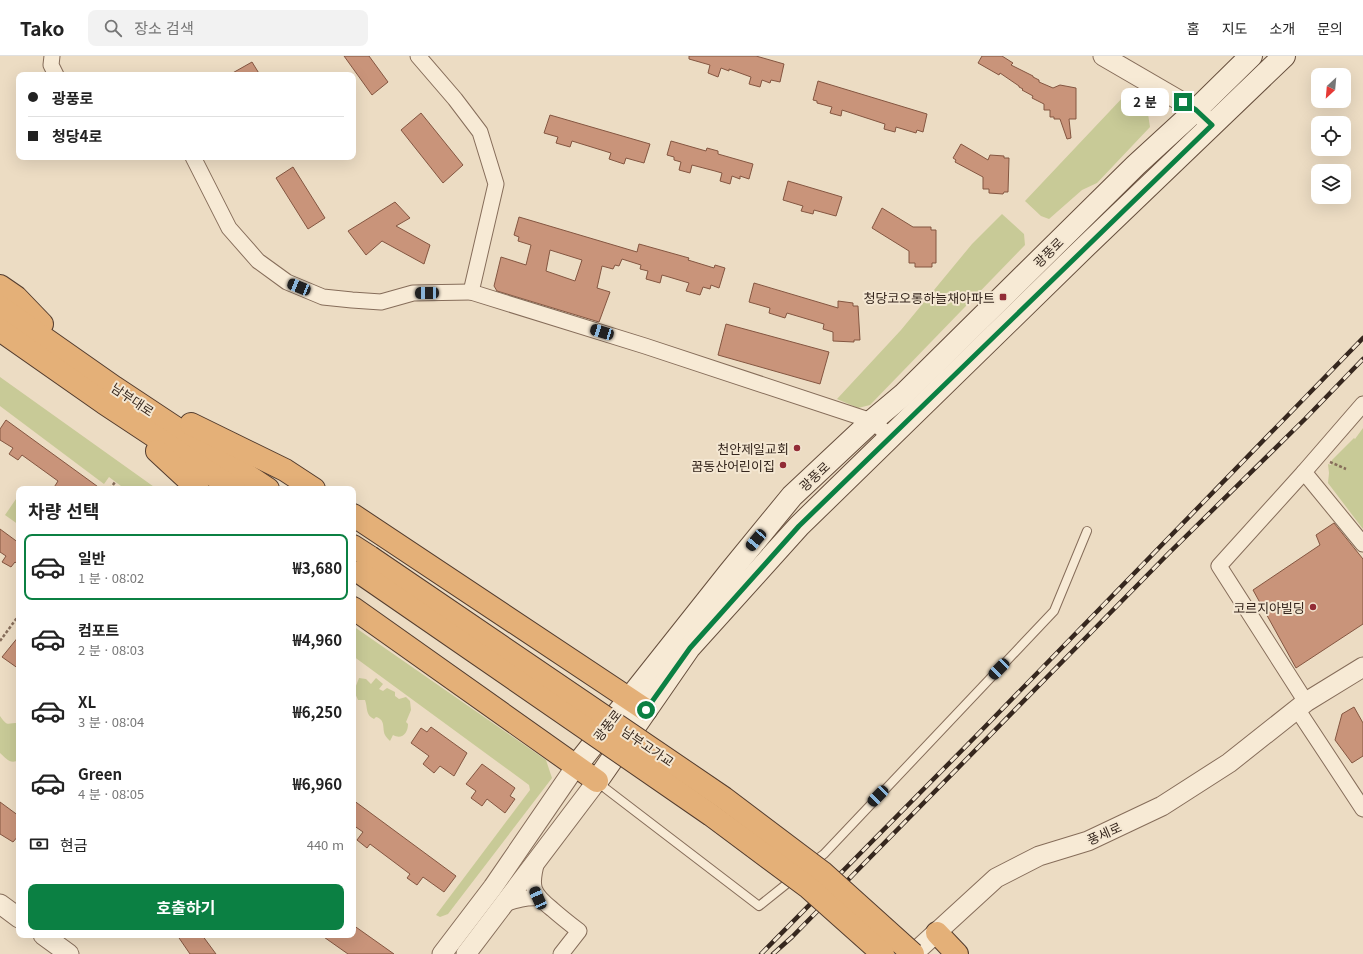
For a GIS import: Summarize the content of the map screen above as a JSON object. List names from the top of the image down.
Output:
{
  "streets": {
    "highway": ["남부대로", "남부고가교"],
    "main road": ["광풍로"],
    "street": ["풍세로"]
  },
  "crossings": [
    ["남부고가교", "풍세로"]
  ],
  "places": {
    "transit": ["청당코오롱하늘채아파트"],
    "other": ["천안제일교회", "꿈동산어린이집", "코르지아빌딩"]
  },
  "north": "bottom left",
  "page": {
    "header": "Tako",
    "search": "장소 검색",
    "nav": [
      "홈",
      "지도",
      "소개",
      "문의"
    ],
    "banner": ["광풍로", "청당4로"],
    "bubble": "2 분",
    "heading": "차량 선택",
    "list": [
      {
        "name": "일반",
        "note": "1 분 · 08:02",
        "value": "₩3,680"
      },
      {
        "name": "컴포트",
        "note": "2 분 · 08:03",
        "value": "₩4,960"
      },
      {
        "name": "XL",
        "note": "3 분 · 08:04",
        "value": "₩6,250"
      },
      {
        "name": "Green",
        "note": "4 분 · 08:05",
        "value": "₩6,960"
      }
    ],
    "pay": ["현금", "440 m"],
    "buttons": "호출하기"
  }
}
